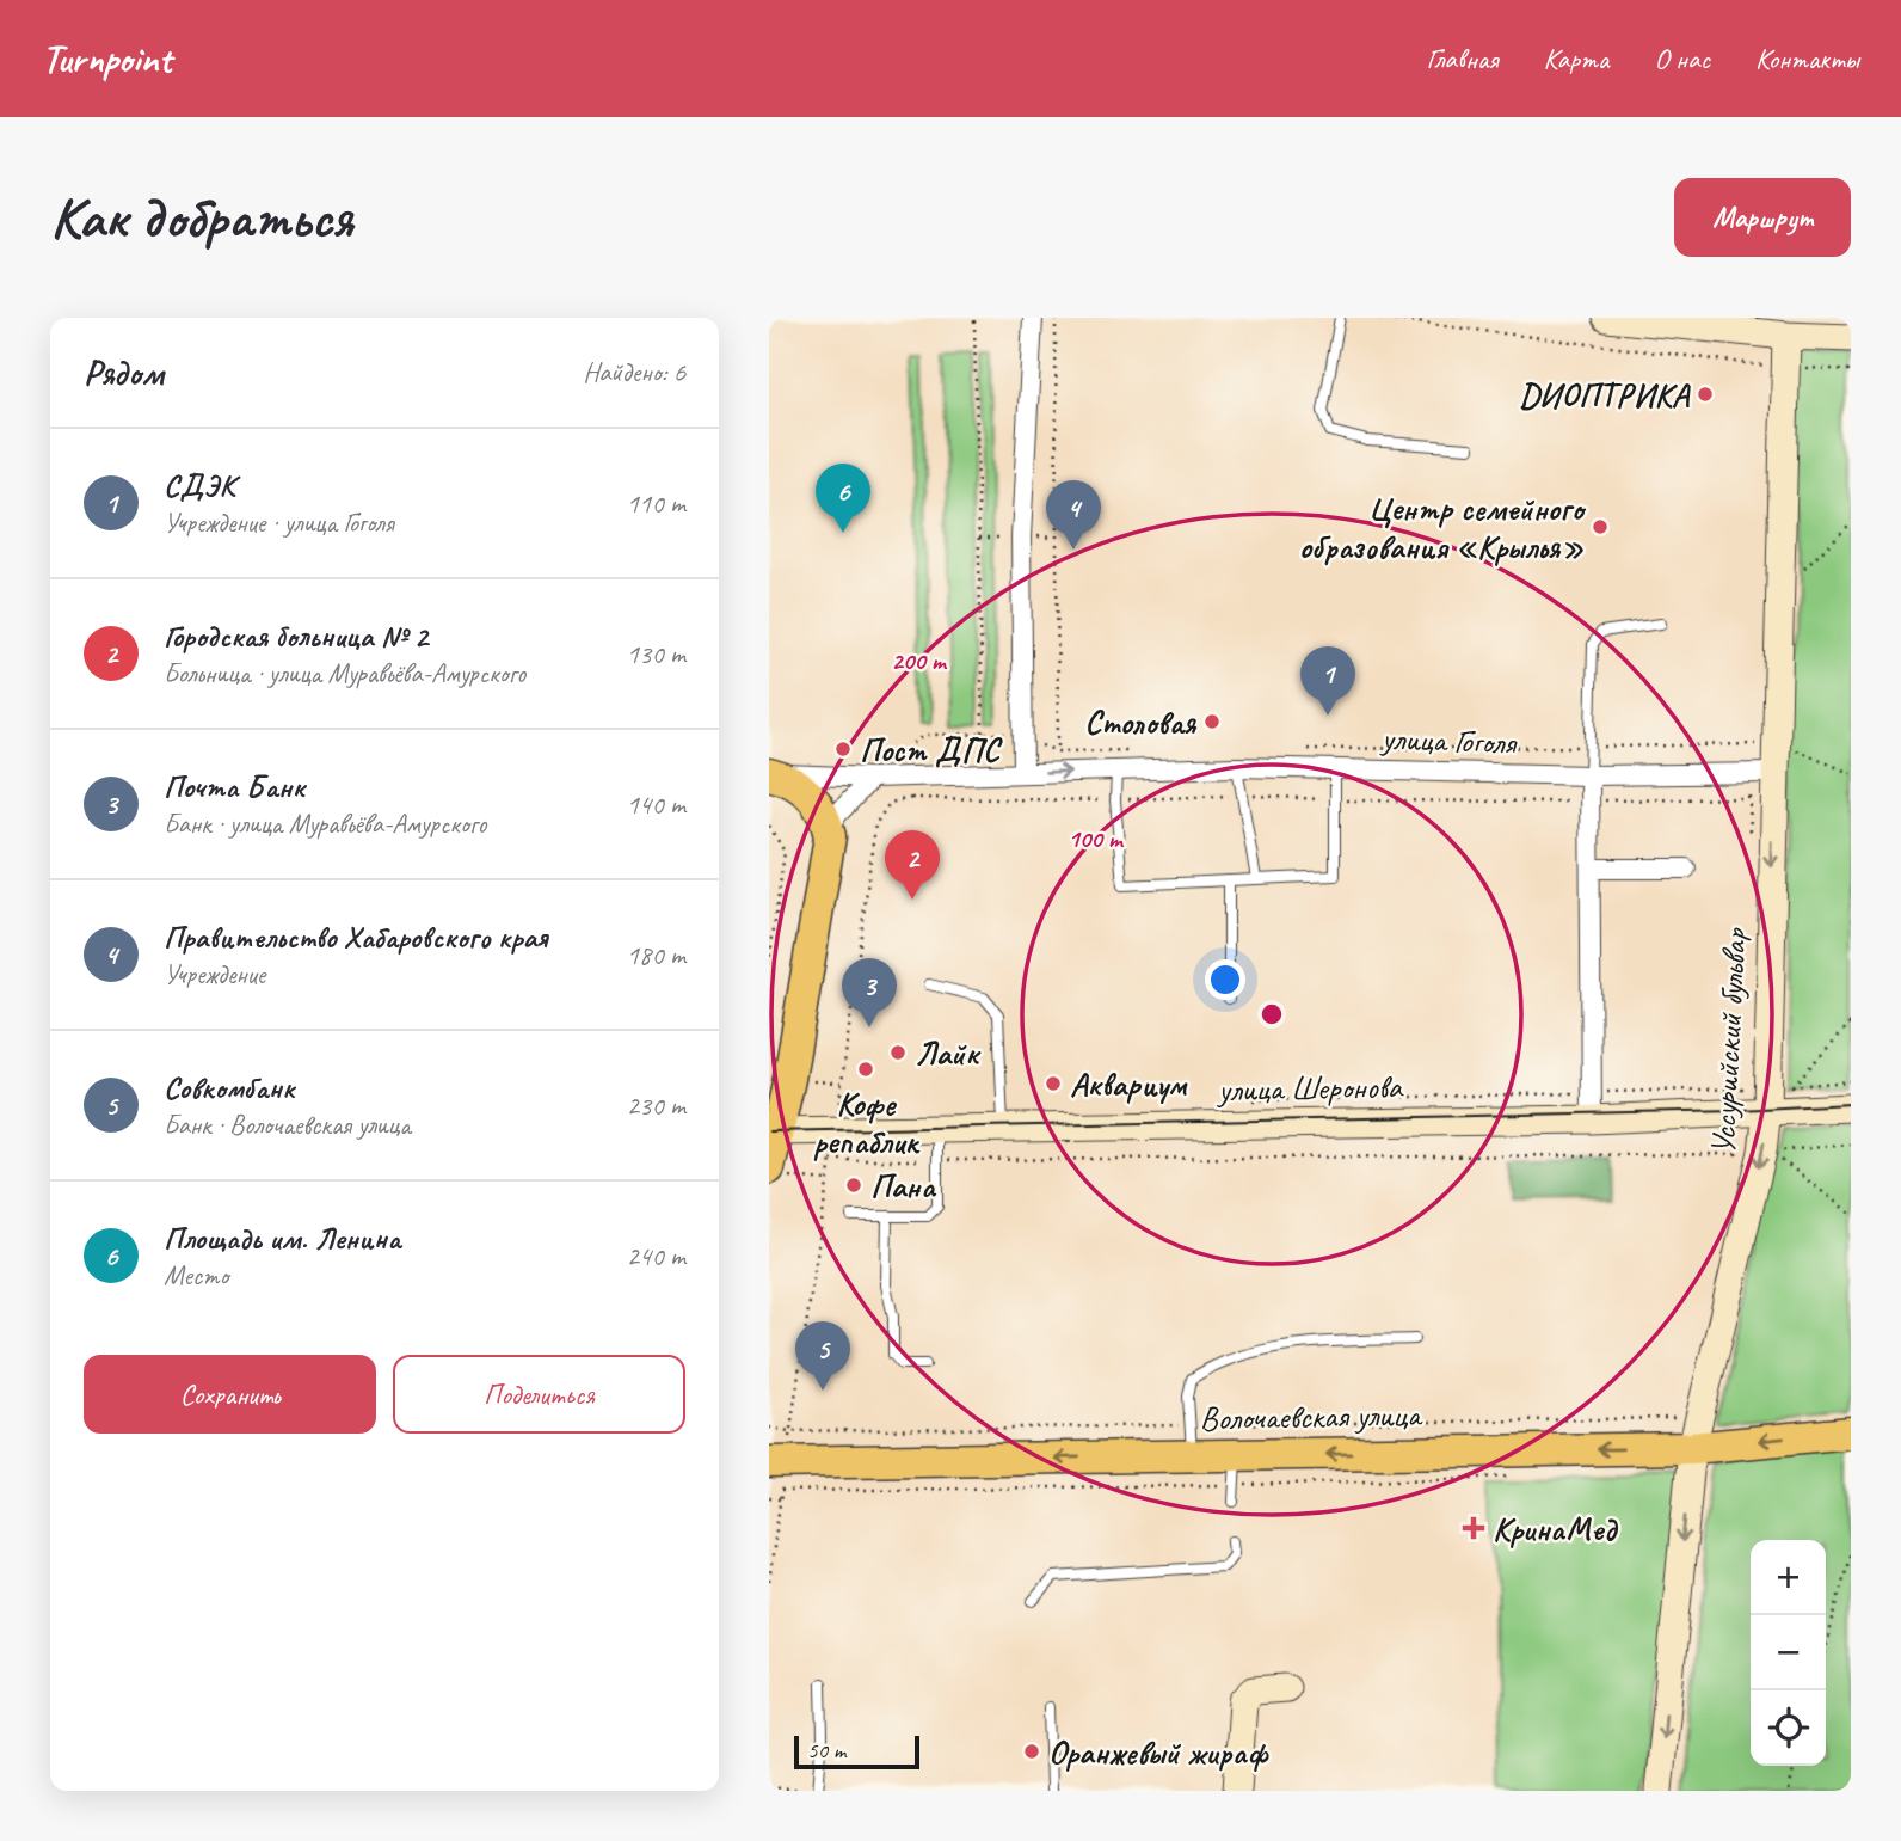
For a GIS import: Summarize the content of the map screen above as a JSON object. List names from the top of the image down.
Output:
{
  "streets": {
    "main road": ["Волочаевская улица"],
    "street": ["улица Гоголя", "Уссурийский бульвар", "улица Шеронова"]
  },
  "crossings": [
    ["улица Гоголя", "Уссурийский бульвар"],
    ["Уссурийский бульвар", "улица Шеронова"],
    ["Уссурийский бульвар", "Волочаевская улица"]
  ],
  "one_way": ["Волочаевская улица"],
  "places": {
    "other": [
      "DИОПТРИКА",
      "Центр семейного образования «Крылья»",
      "Столовая",
      "Пост ДПС",
      "Лайк",
      "Кофе репаблик",
      "Аквариум",
      "Пана",
      "Оранжевый жираф"
    ],
    "health": ["КринаМед"]
  },
  "scale_bar": "50 m",
  "page": {
    "header": "Turnpoint",
    "nav": [
      "Главная",
      "Карта",
      "О нас",
      "Контакты"
    ],
    "buttons": [
      "Маршрут",
      ["Сохранить", "Поделиться"]
    ],
    "title": "Как добраться",
    "heading": ["Рядом", "Найдено: 6"],
    "list": [
      {
        "mark": "1",
        "name": "СДЭК",
        "note": "Учреждение · улица Гоголя",
        "value": "110 m"
      },
      {
        "mark": "2",
        "name": "Городская больница № 2",
        "note": "Больница · улица Муравьёва-Амурского",
        "value": "130 m"
      },
      {
        "mark": "3",
        "name": "Почта Банк",
        "note": "Банк · улица Муравьёва-Амурского",
        "value": "140 m"
      },
      {
        "mark": "4",
        "name": "Правительство Хабаровского края",
        "note": "Учреждение",
        "value": "180 m"
      },
      {
        "mark": "5",
        "name": "Совкомбанк",
        "note": "Банк · Волочаевская улица",
        "value": "230 m"
      },
      {
        "mark": "6",
        "name": "Площадь им. Ленина",
        "note": "Место",
        "value": "240 m"
      }
    ],
    "pins": [
      "6",
      "4",
      "1",
      "2",
      "3",
      "5"
    ],
    "map_buttons": ["+", "−"],
    "scale": "50 m"
  },
  "rings": ["200 m", "100 m"]
}
